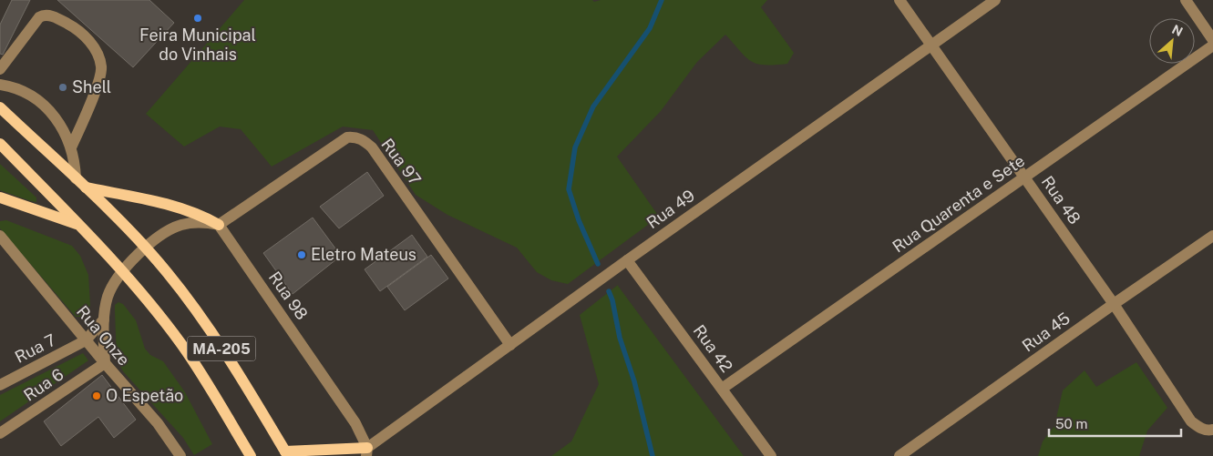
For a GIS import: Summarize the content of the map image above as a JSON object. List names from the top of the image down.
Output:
{
  "streets": {
    "main road": ["MA-205"],
    "street": [
      "Rua 97",
      "Rua 48",
      "Rua Quarenta e Sete",
      "Rua 49",
      "Rua 98",
      "Rua 45",
      "Rua Onze",
      "Rua 7",
      "Rua 42",
      "Rua 6"
    ]
  },
  "crossings": [
    ["Rua 97", "Rua 49"],
    ["Rua 97", "Rua 98"],
    ["Rua 48", "Rua Quarenta e Sete"],
    ["Rua 48", "Rua 49"],
    ["Rua 48", "Rua 45"],
    ["Rua Quarenta e Sete", "Rua 42"],
    ["Rua 49", "Rua 98"],
    ["Rua 49", "Rua 42"],
    ["Rua Onze", "Rua 7"],
    ["Rua Onze", "Rua 6"]
  ],
  "places": [
    "Feira Municipal do Vinhais",
    "Shell",
    "Eletro Mateus",
    "O Espetão"
  ],
  "scale_bar": "50 m",
  "north": "top right"
}
